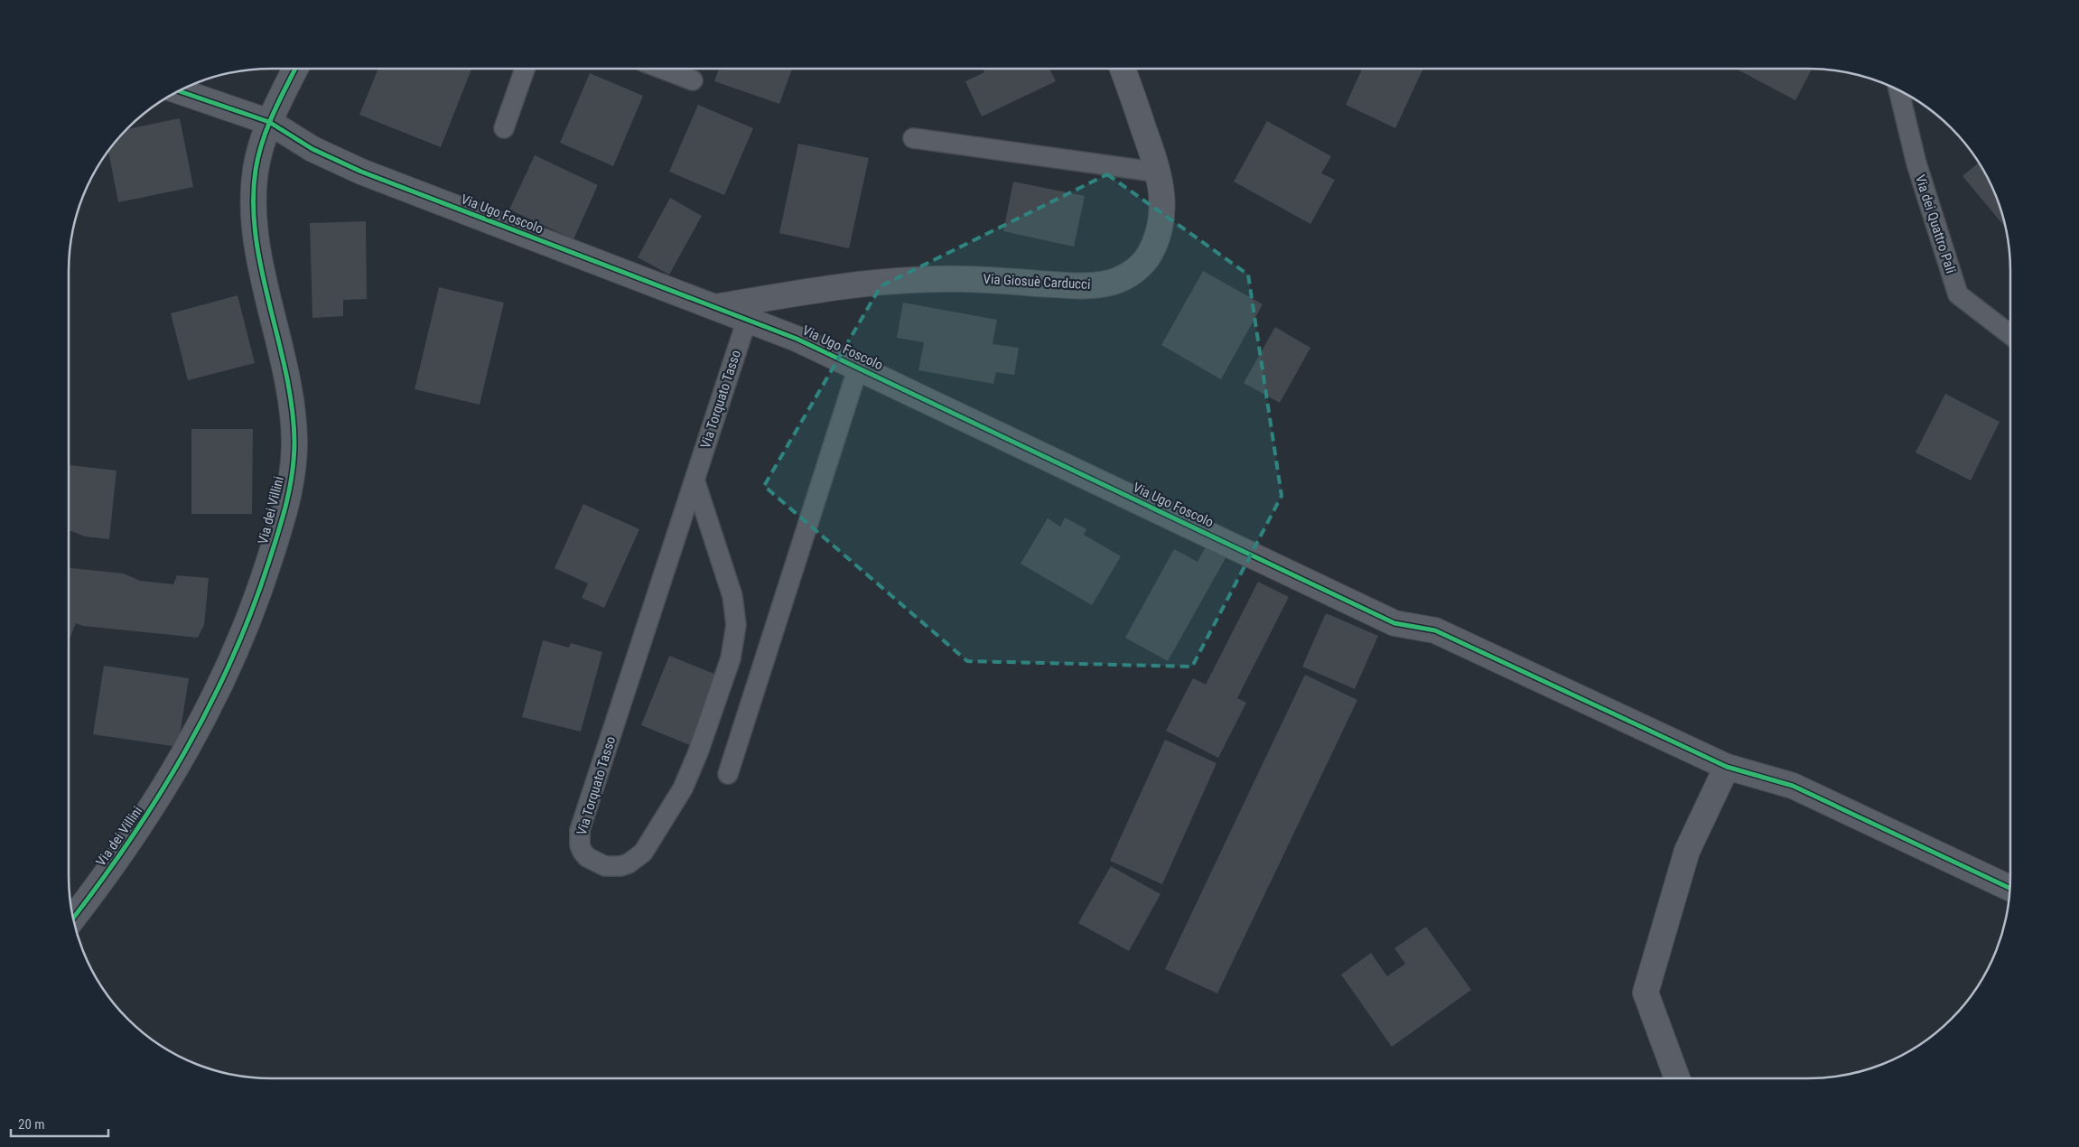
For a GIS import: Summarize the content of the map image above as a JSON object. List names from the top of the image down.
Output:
{
  "streets": {
    "street": ["Via Ugo Foscolo", "Via Giosuè Carducci", "Via dei Villini"],
    "lane": ["Via dei Quattro Pali", "Via Torquato Tasso"]
  },
  "crossings": [
    ["Via Ugo Foscolo", "Via Giosuè Carducci"],
    ["Via Ugo Foscolo", "Via Torquato Tasso"],
    ["Via Ugo Foscolo", "Via dei Villini"]
  ],
  "scale_bar": "20 m"
}
